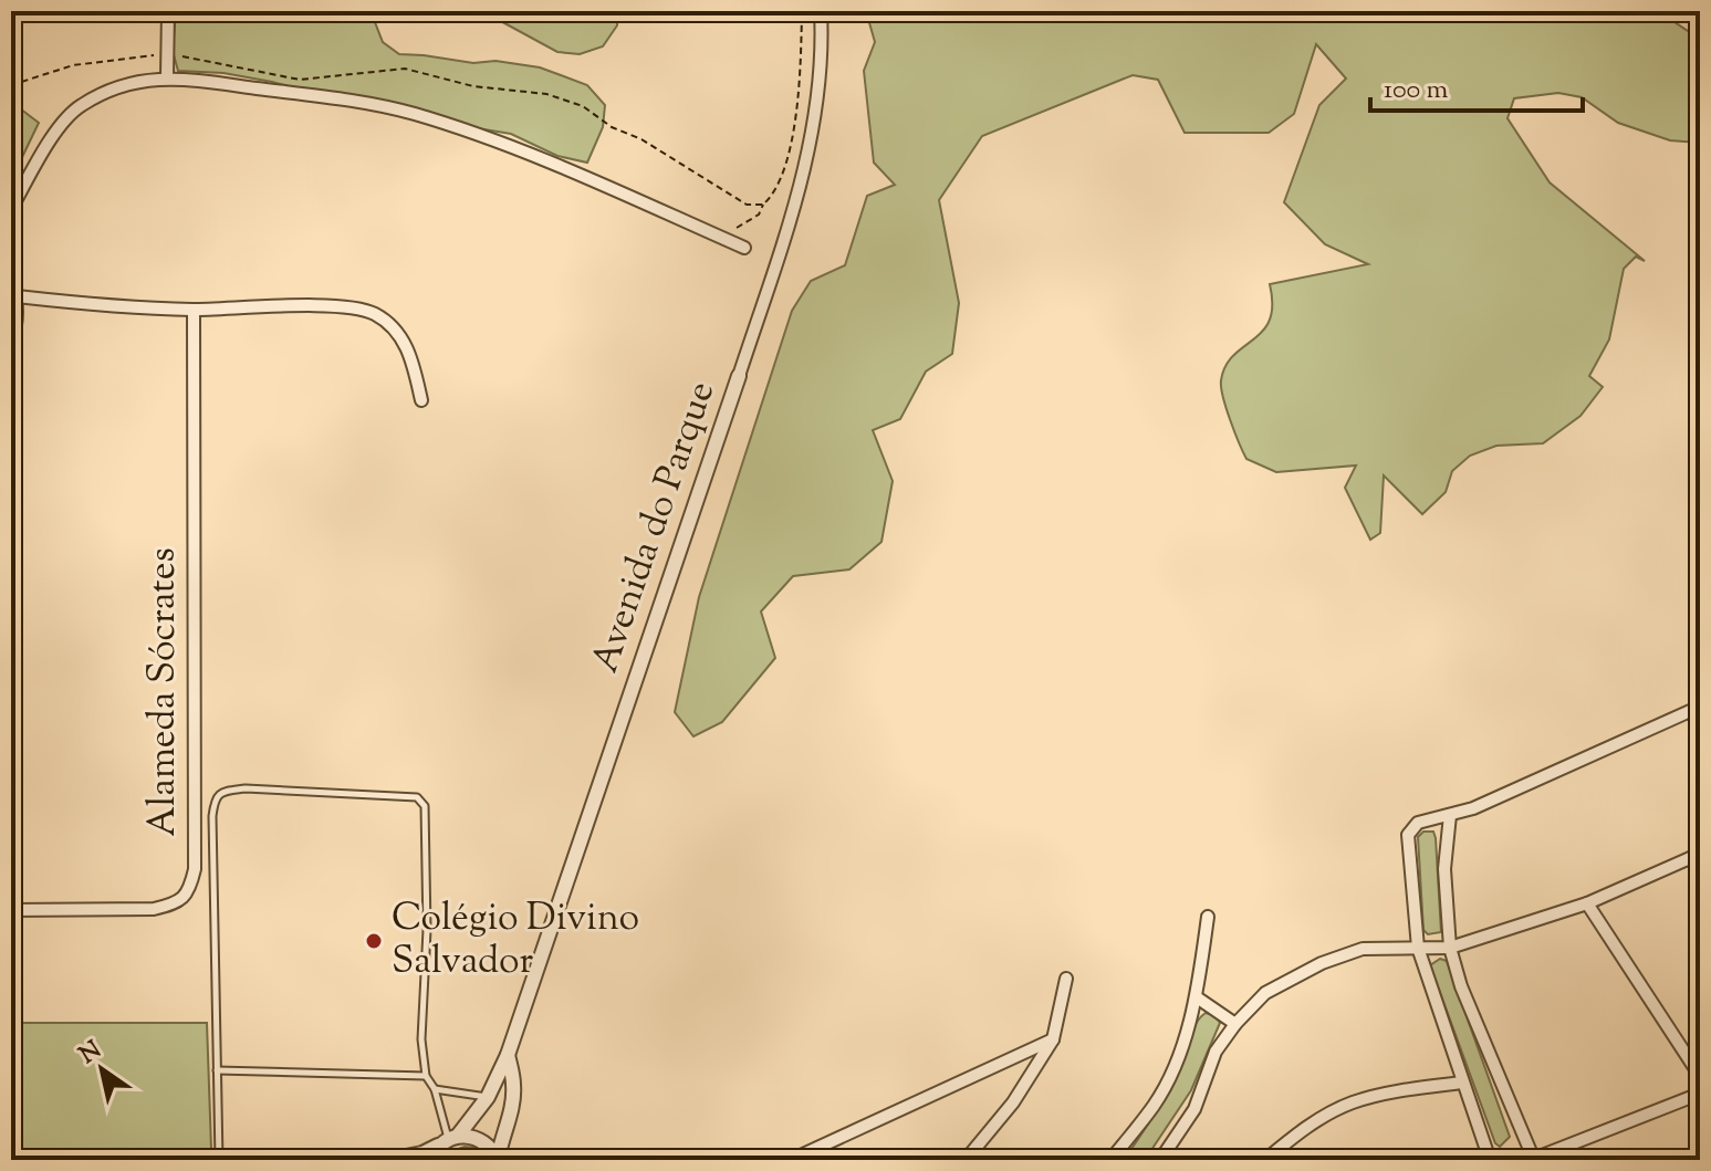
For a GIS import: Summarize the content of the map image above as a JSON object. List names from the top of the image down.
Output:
{
  "streets": {
    "street": ["Avenida do Parque", "Alameda Sócrates"]
  },
  "places": ["Colégio Divino Salvador"],
  "scale_bar": "100 m",
  "north": "top left"
}
